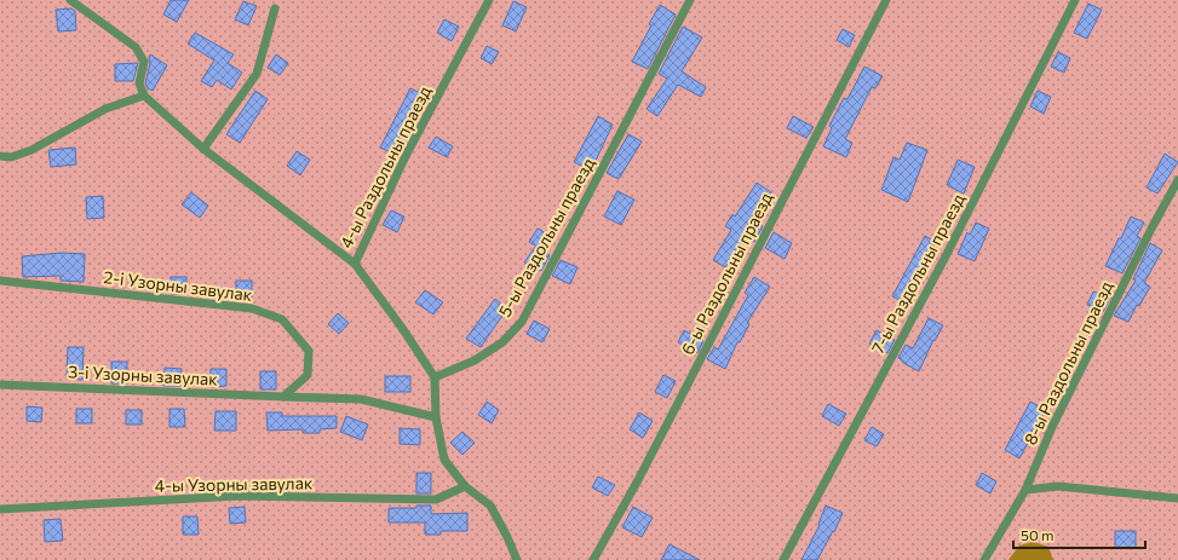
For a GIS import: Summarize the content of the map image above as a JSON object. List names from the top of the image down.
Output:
{
  "streets": {
    "lane": [
      "4-ы Раздольны праезд",
      "5-ы Раздольны праезд",
      "6-ы Раздольны праезд",
      "7-ы Раздольны праезд",
      "2-і Узорны завулак",
      "8-ы Раздольны праезд",
      "3-і Узорны завулак",
      "4-ы Узорны завулак"
    ]
  },
  "crossings": [
    ["2-і Узорны завулак", "3-і Узорны завулак"]
  ],
  "scale_bar": "50 m"
}
